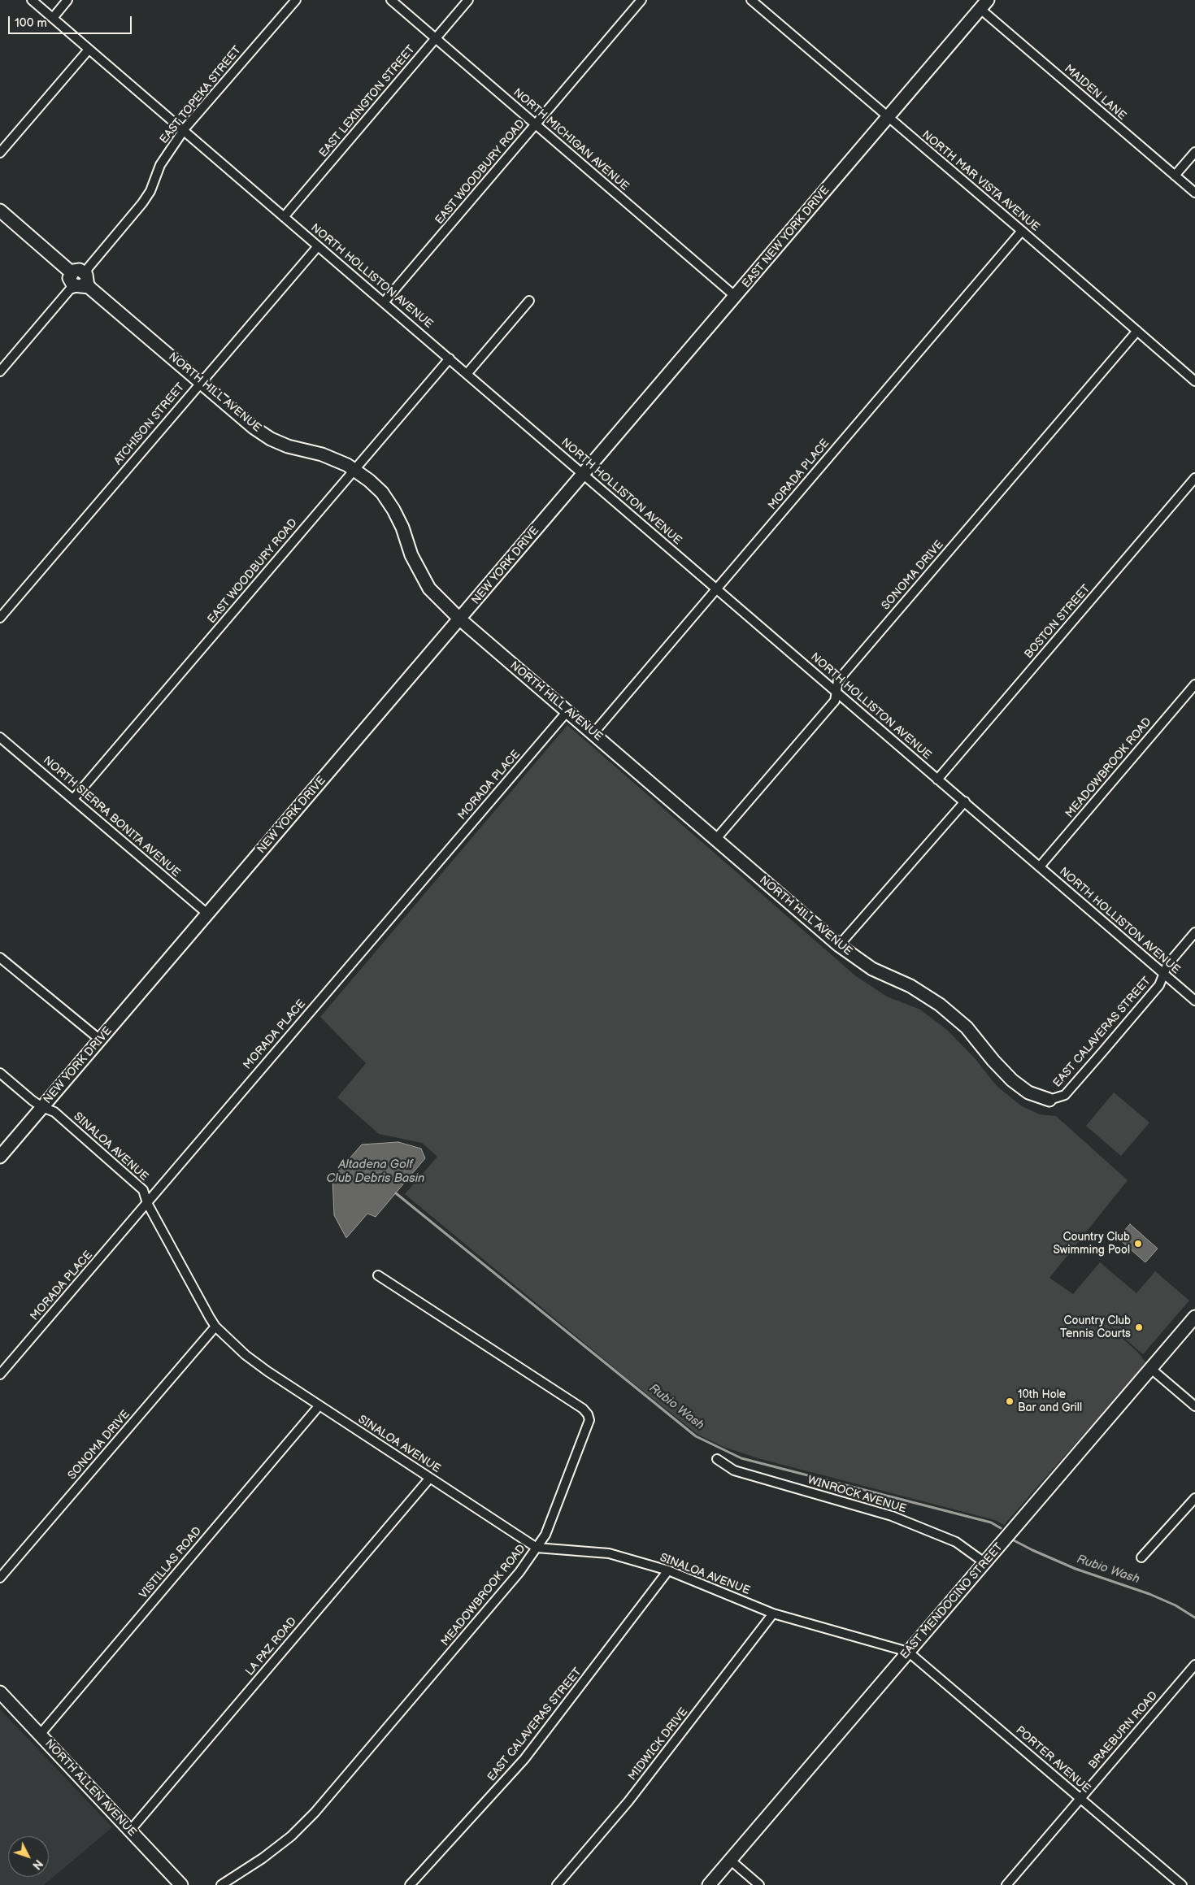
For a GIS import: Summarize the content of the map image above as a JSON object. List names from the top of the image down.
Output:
{
  "streets": {
    "street": [
      "MAIDEN LANE",
      "EAST TOPEKA STREET",
      "EAST LEXINGTON STREET",
      "NORTH MICHIGAN AVENUE",
      "EAST WOODBURY ROAD",
      "NORTH MAR VISTA AVENUE",
      "EAST NEW YORK DRIVE",
      "NORTH HOLLISTON AVENUE",
      "NORTH HILL AVENUE",
      "ATCHISON STREET",
      "MORADA PLACE",
      "NEW YORK DRIVE",
      "SONOMA DRIVE",
      "BOSTON STREET",
      "MEADOWBROOK ROAD",
      "NORTH SIERRA BONITA AVENUE",
      "EAST CALAVERAS STREET",
      "SINALOA AVENUE",
      "WINROCK AVENUE",
      "VISTILLAS ROAD",
      "EAST MENDOCINO STREET",
      "LA PAZ ROAD",
      "BRAEBURN ROAD",
      "MIDWICK DRIVE",
      "PORTER AVENUE",
      "NORTH ALLEN AVENUE"
    ]
  },
  "crossings": [
    ["MAIDEN LANE", "EAST NEW YORK DRIVE"],
    ["EAST TOPEKA STREET", "NORTH HOLLISTON AVENUE"],
    ["EAST TOPEKA STREET", "NORTH HILL AVENUE"],
    ["EAST LEXINGTON STREET", "NORTH MICHIGAN AVENUE"],
    ["EAST LEXINGTON STREET", "NORTH HOLLISTON AVENUE"],
    ["NORTH MICHIGAN AVENUE", "EAST WOODBURY ROAD"],
    ["NORTH MICHIGAN AVENUE", "EAST NEW YORK DRIVE"],
    ["EAST WOODBURY ROAD", "NORTH HOLLISTON AVENUE"],
    ["EAST WOODBURY ROAD", "NORTH HILL AVENUE"],
    ["EAST WOODBURY ROAD", "NORTH SIERRA BONITA AVENUE"],
    ["NORTH MAR VISTA AVENUE", "EAST NEW YORK DRIVE"],
    ["NORTH MAR VISTA AVENUE", "MORADA PLACE"],
    ["NORTH MAR VISTA AVENUE", "SONOMA DRIVE"],
    ["EAST NEW YORK DRIVE", "NORTH HOLLISTON AVENUE"],
    ["EAST NEW YORK DRIVE", "NEW YORK DRIVE"],
    ["NORTH HOLLISTON AVENUE", "ATCHISON STREET"],
    ["NORTH HOLLISTON AVENUE", "MORADA PLACE"],
    ["NORTH HOLLISTON AVENUE", "NEW YORK DRIVE"],
    ["NORTH HOLLISTON AVENUE", "SONOMA DRIVE"],
    ["NORTH HOLLISTON AVENUE", "BOSTON STREET"],
    ["NORTH HOLLISTON AVENUE", "MEADOWBROOK ROAD"],
    ["NORTH HOLLISTON AVENUE", "EAST CALAVERAS STREET"],
    ["NORTH HILL AVENUE", "ATCHISON STREET"],
    ["NORTH HILL AVENUE", "MORADA PLACE"],
    ["NORTH HILL AVENUE", "NEW YORK DRIVE"],
    ["NORTH HILL AVENUE", "SONOMA DRIVE"],
    ["NORTH HILL AVENUE", "EAST CALAVERAS STREET"],
    ["MORADA PLACE", "SINALOA AVENUE"],
    ["NEW YORK DRIVE", "NORTH SIERRA BONITA AVENUE"],
    ["NEW YORK DRIVE", "SINALOA AVENUE"],
    ["SONOMA DRIVE", "SINALOA AVENUE"],
    ["MEADOWBROOK ROAD", "SINALOA AVENUE"],
    ["EAST CALAVERAS STREET", "SINALOA AVENUE"],
    ["SINALOA AVENUE", "VISTILLAS ROAD"],
    ["SINALOA AVENUE", "EAST MENDOCINO STREET"],
    ["SINALOA AVENUE", "LA PAZ ROAD"],
    ["SINALOA AVENUE", "MIDWICK DRIVE"],
    ["SINALOA AVENUE", "PORTER AVENUE"],
    ["WINROCK AVENUE", "EAST MENDOCINO STREET"],
    ["VISTILLAS ROAD", "NORTH ALLEN AVENUE"],
    ["EAST MENDOCINO STREET", "PORTER AVENUE"],
    ["LA PAZ ROAD", "NORTH ALLEN AVENUE"],
    ["BRAEBURN ROAD", "PORTER AVENUE"]
  ],
  "water": ["Altadena Golf Club Debris Basin", "Rubio Wash"],
  "places": ["Country Club Swimming Pool", "Country Club Tennis Courts", "10th Hole Bar and Grill"],
  "scale_bar": "100 m",
  "north": "bottom right"
}
